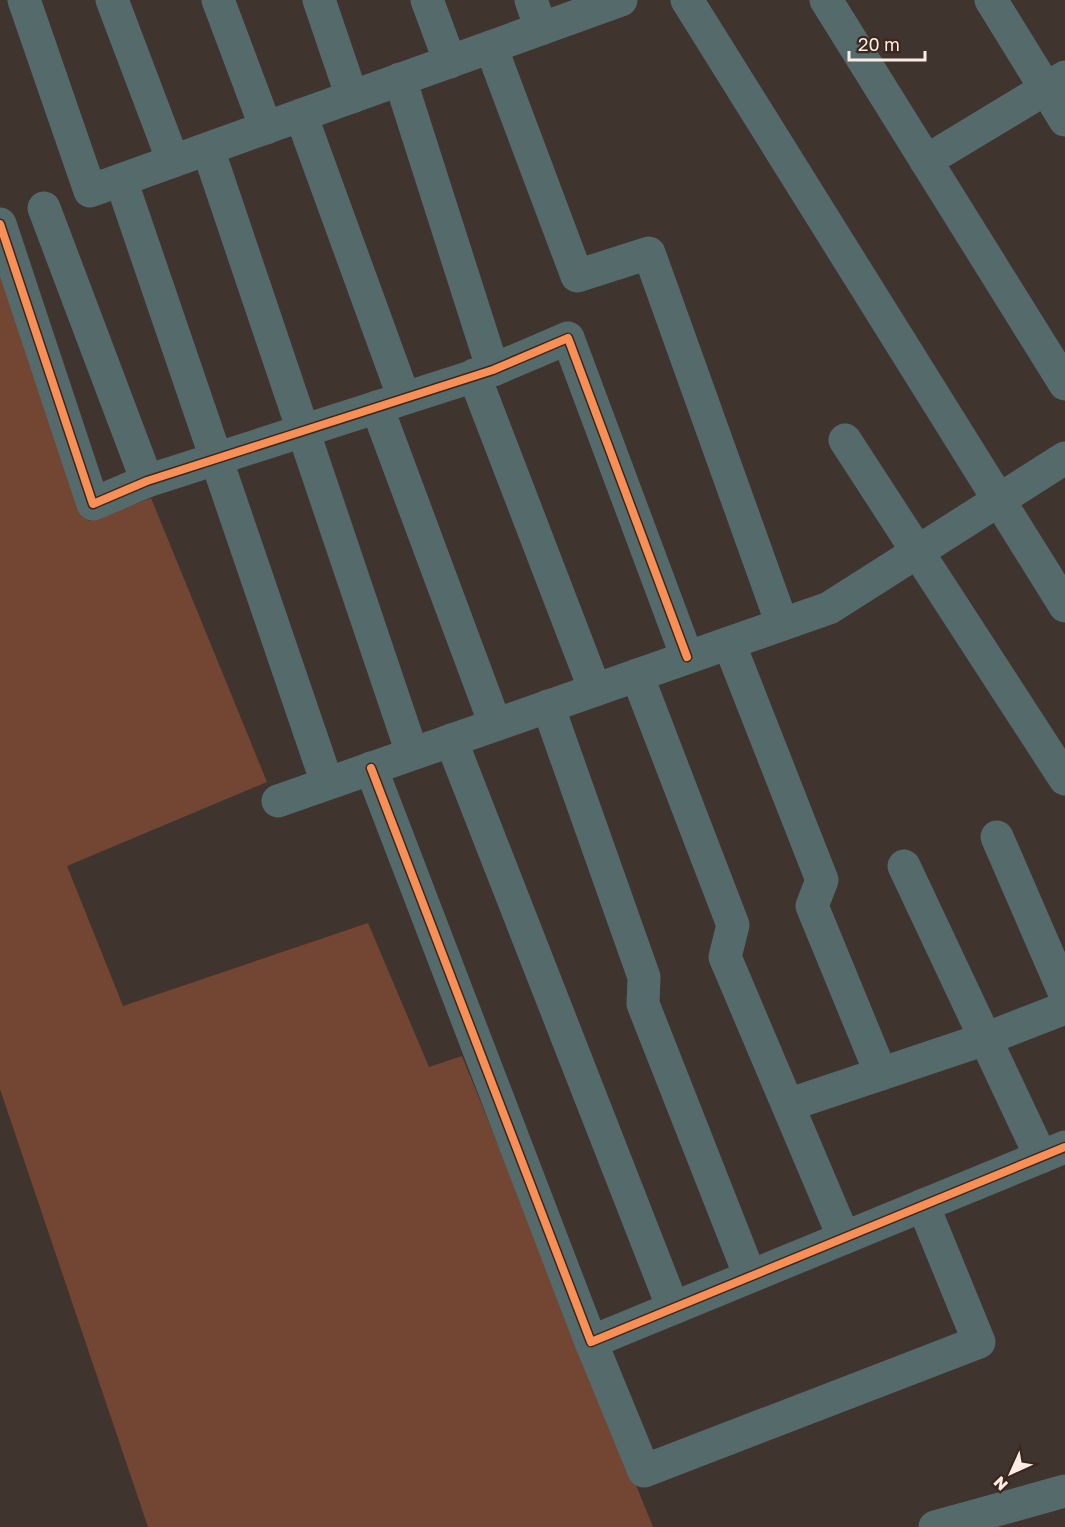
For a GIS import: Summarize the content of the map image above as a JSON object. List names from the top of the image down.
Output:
{
  "scale_bar": "20 m",
  "north": "bottom left"
}
